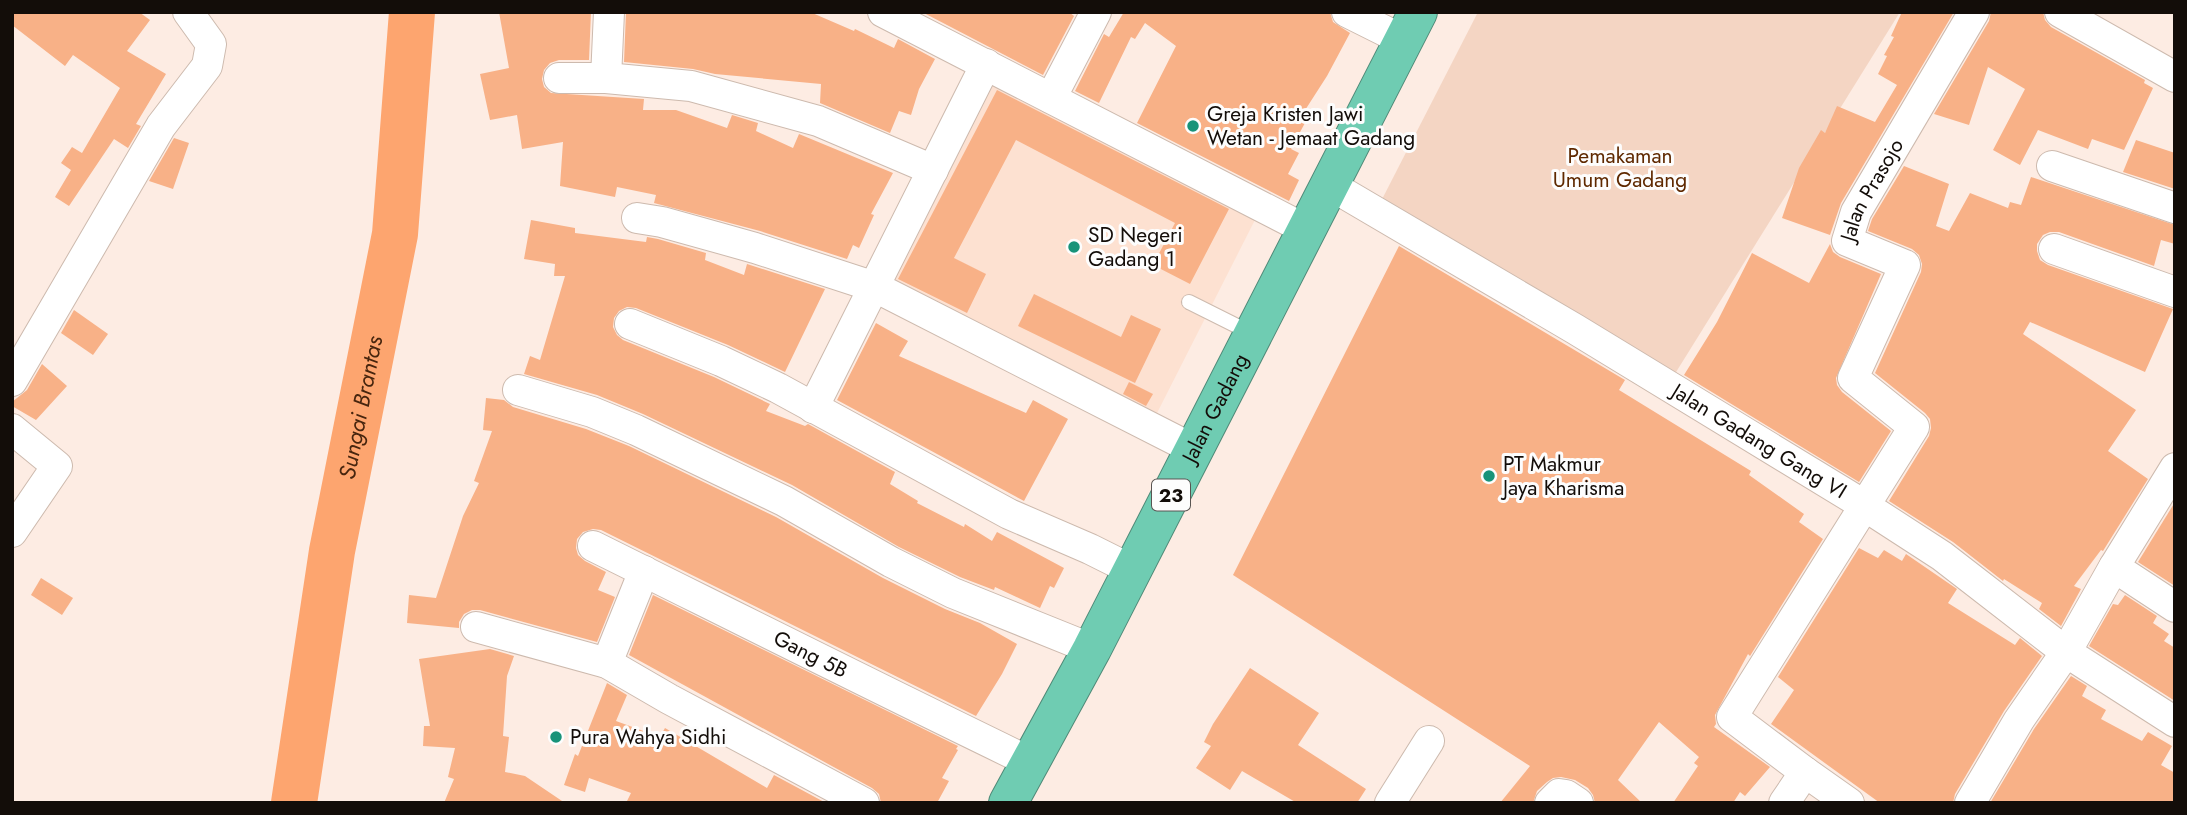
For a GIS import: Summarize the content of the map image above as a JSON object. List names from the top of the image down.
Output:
{
  "streets": {
    "highway": ["Jalan Gadang", "23"],
    "street": ["Jalan Prasojo", "Jalan Gadang Gang VI", "Gang 5B"]
  },
  "crossings": [
    ["Jalan Prasojo", "Jalan Gadang Gang VI"],
    ["Jalan Gadang", "Jalan Gadang Gang VI"],
    ["Jalan Gadang", "Gang 5B"]
  ],
  "water": ["Sungai Brantas"],
  "parks": ["Pemakaman Umum Gadang"],
  "places": [
    "Greja Kristen Jawi Wetan - Jemaat Gadang",
    "SD Negeri Gadang 1",
    "PT Makmur Jaya Kharisma",
    "Pura Wahya Sidhi"
  ]
}
